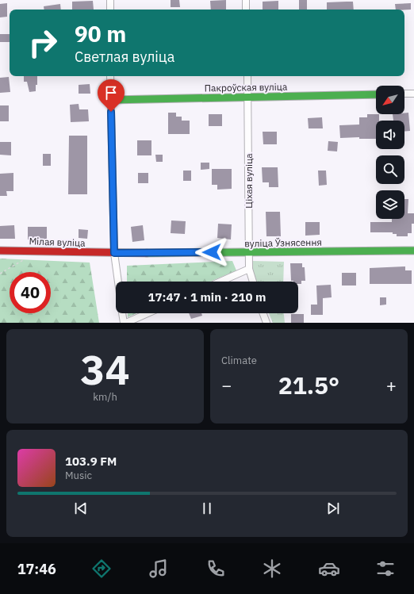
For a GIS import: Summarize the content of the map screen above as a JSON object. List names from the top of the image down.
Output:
{
  "streets": {
    "street": [
      "Пакроўская вуліца",
      "Ціхая вуліца",
      "Мілая вуліца",
      "вуліца Ўзнясення"
    ]
  },
  "crossings": [
    ["Пакроўская вуліца", "Ціхая вуліца"],
    ["Ціхая вуліца", "вуліца Ўзнясення"],
    ["Мілая вуліца", "вуліца Ўзнясення"]
  ],
  "north": "bottom left",
  "page": {
    "turn": ["90 m", "Светлая вуліца"],
    "limit": "40",
    "trip": "17:47 · 1 min · 210 m",
    "tile": [
      ["34", "km/h"],
      "Climate"
    ],
    "heat": ["−", "21.5°", "+"],
    "song": ["103.9 FM", "Music"],
    "tabs": "17:46"
  }
}
